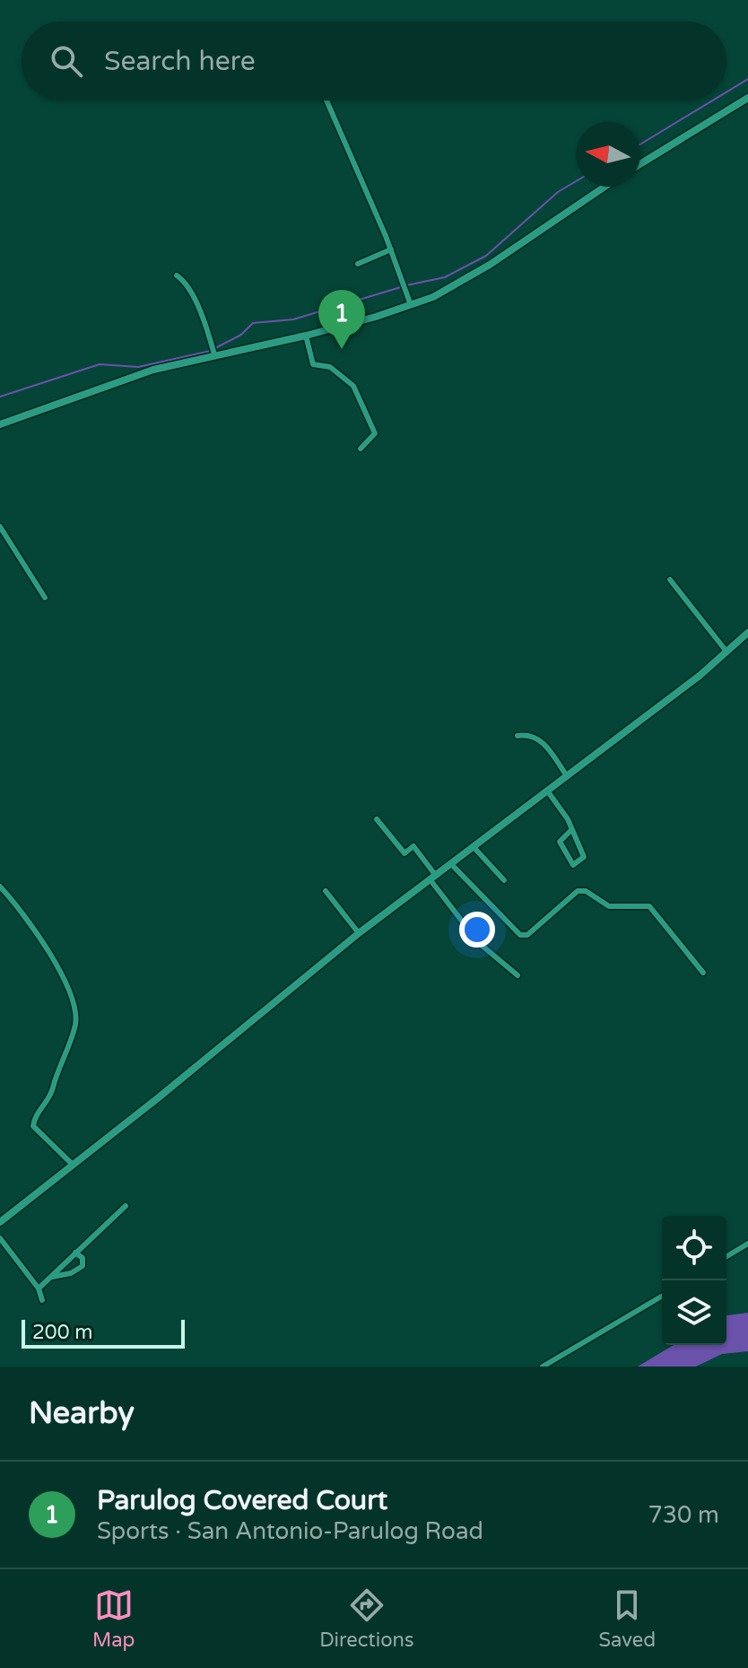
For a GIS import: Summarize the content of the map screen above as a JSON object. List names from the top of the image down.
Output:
{
  "scale_bar": "200 m",
  "north": "left",
  "page": {
    "search": "Search here",
    "pins": "1",
    "scale": "200 m",
    "heading": "Nearby",
    "list": [
      {
        "mark": "1",
        "name": "Parulog Covered Court",
        "note": "Sports · San Antonio-Parulog Road",
        "value": "730 m"
      }
    ],
    "nav": ["Map", "Directions", "Saved"]
  }
}
